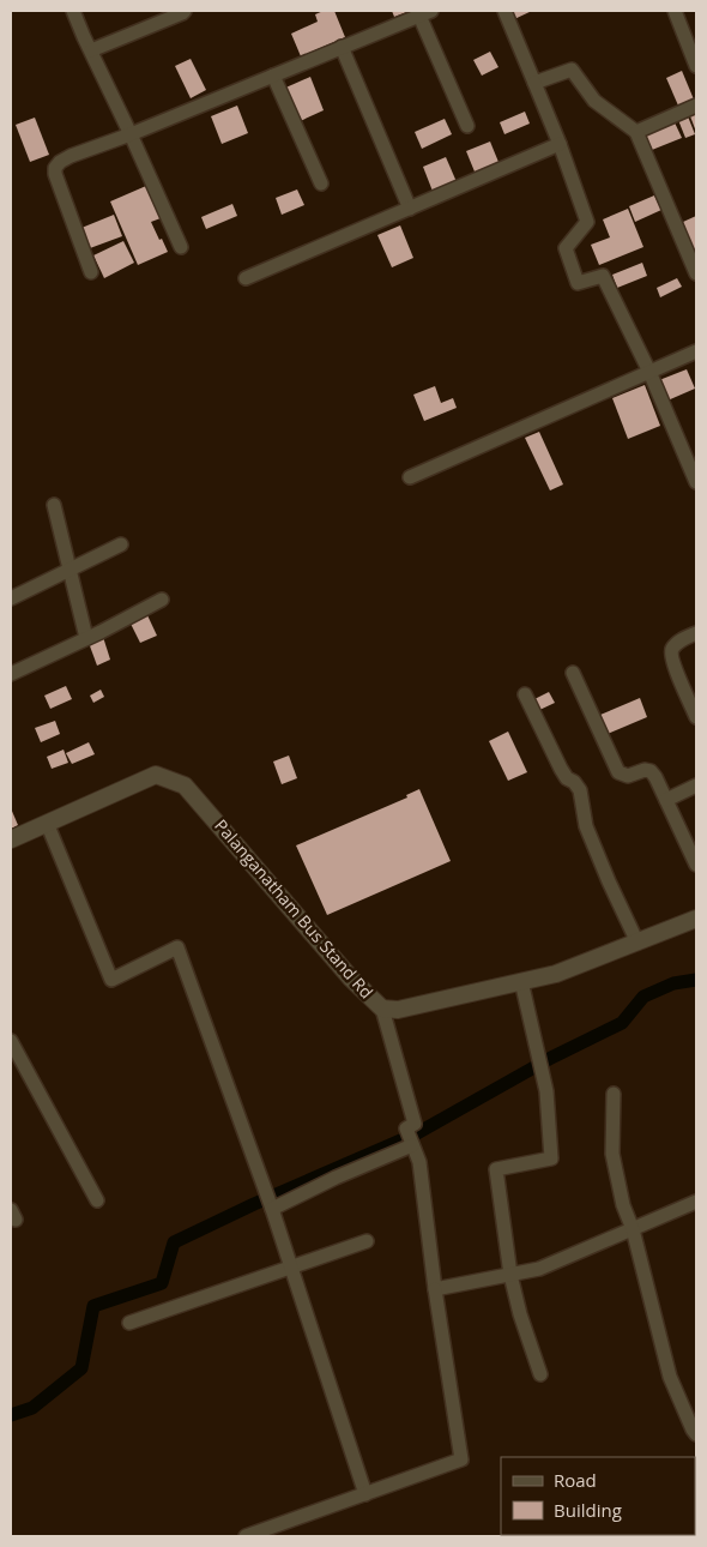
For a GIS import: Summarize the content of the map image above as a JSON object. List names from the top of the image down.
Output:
{
  "streets": {
    "street": ["Palanganatham Bus Stand Rd"]
  },
  "legend": ["Road", "Building"]
}
